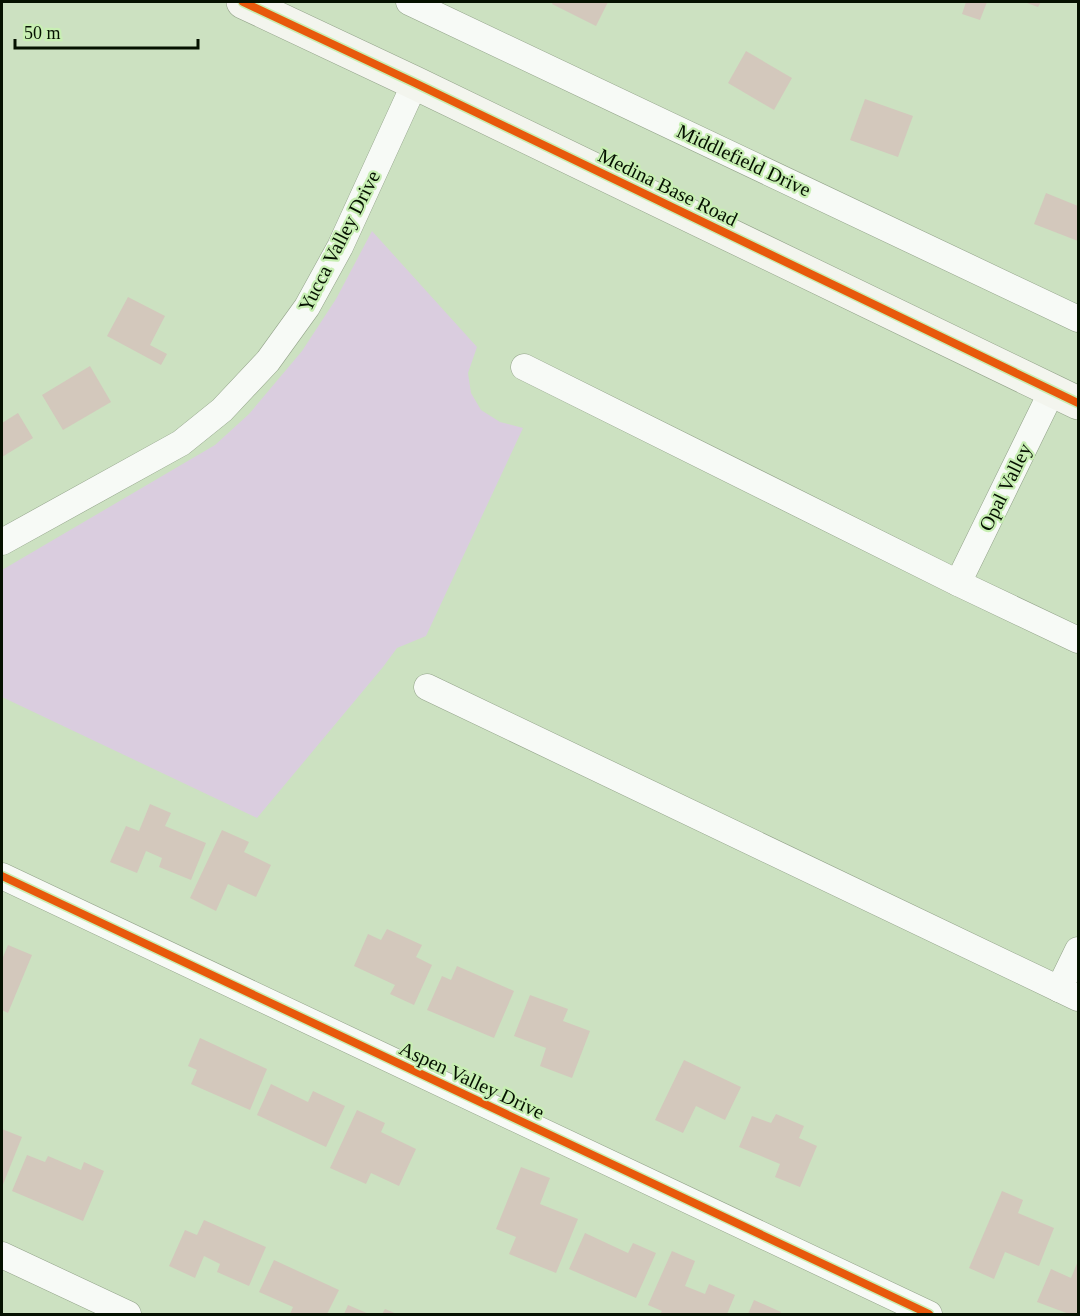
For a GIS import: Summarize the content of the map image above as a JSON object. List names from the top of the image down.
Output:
{
  "streets": {
    "street": [
      "Middlefield Drive",
      "Medina Base Road",
      "Yucca Valley Drive",
      "Opal Valley",
      "Aspen Valley Drive"
    ]
  },
  "crossings": [
    ["Medina Base Road", "Yucca Valley Drive"],
    ["Medina Base Road", "Opal Valley"]
  ],
  "scale_bar": "50 m"
}
